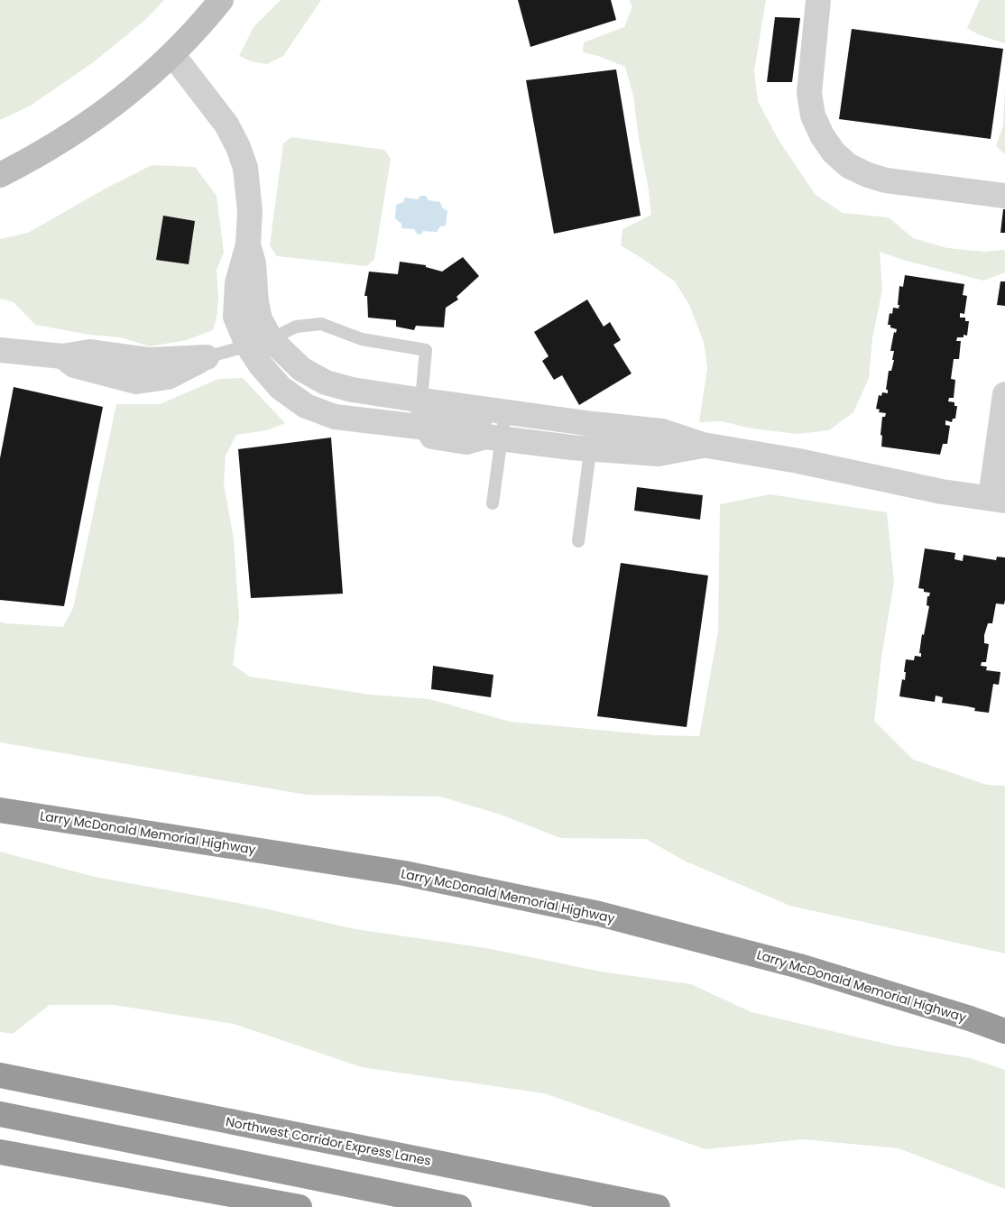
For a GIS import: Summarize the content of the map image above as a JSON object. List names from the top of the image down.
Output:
{
  "streets": {
    "highway": ["Larry McDonald Memorial Highway", "Northwest Corridor Express Lanes"]
  }
}
